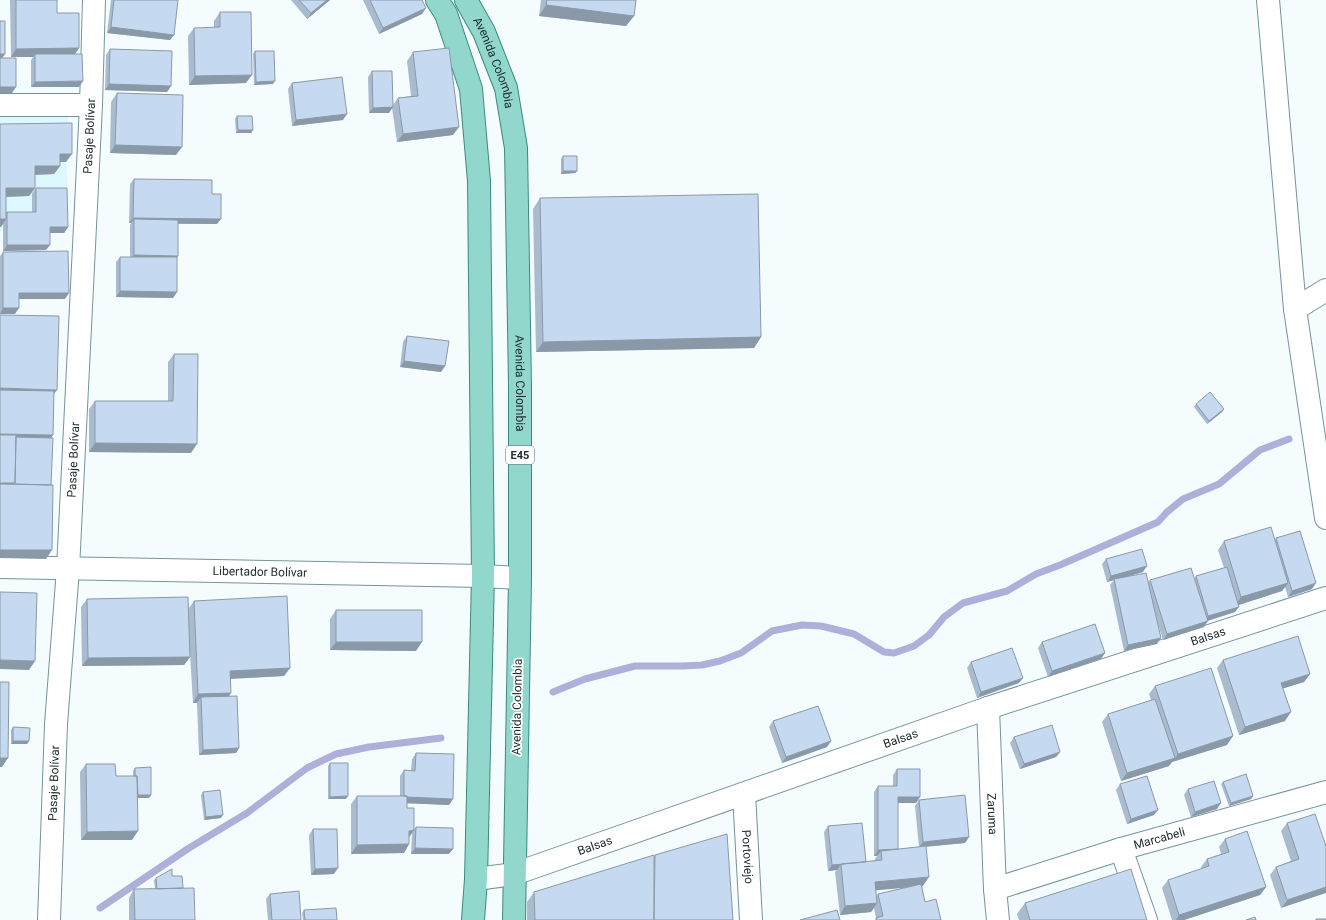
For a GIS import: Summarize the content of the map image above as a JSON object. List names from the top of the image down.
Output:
{
  "streets": {
    "main road": ["Avenida Colombia", "E45"],
    "street": [
      "Pasaje Bolívar",
      "Libertador Bolívar",
      "Balsas",
      "Zaruma",
      "Marcabeli",
      "Portoviejo"
    ]
  },
  "crossings": [
    ["Avenida Colombia", "Libertador Bolívar"],
    ["Avenida Colombia", "Balsas"],
    ["Pasaje Bolívar", "Libertador Bolívar"],
    ["Balsas", "Zaruma"],
    ["Balsas", "Portoviejo"],
    ["Zaruma", "Marcabeli"]
  ]
}
